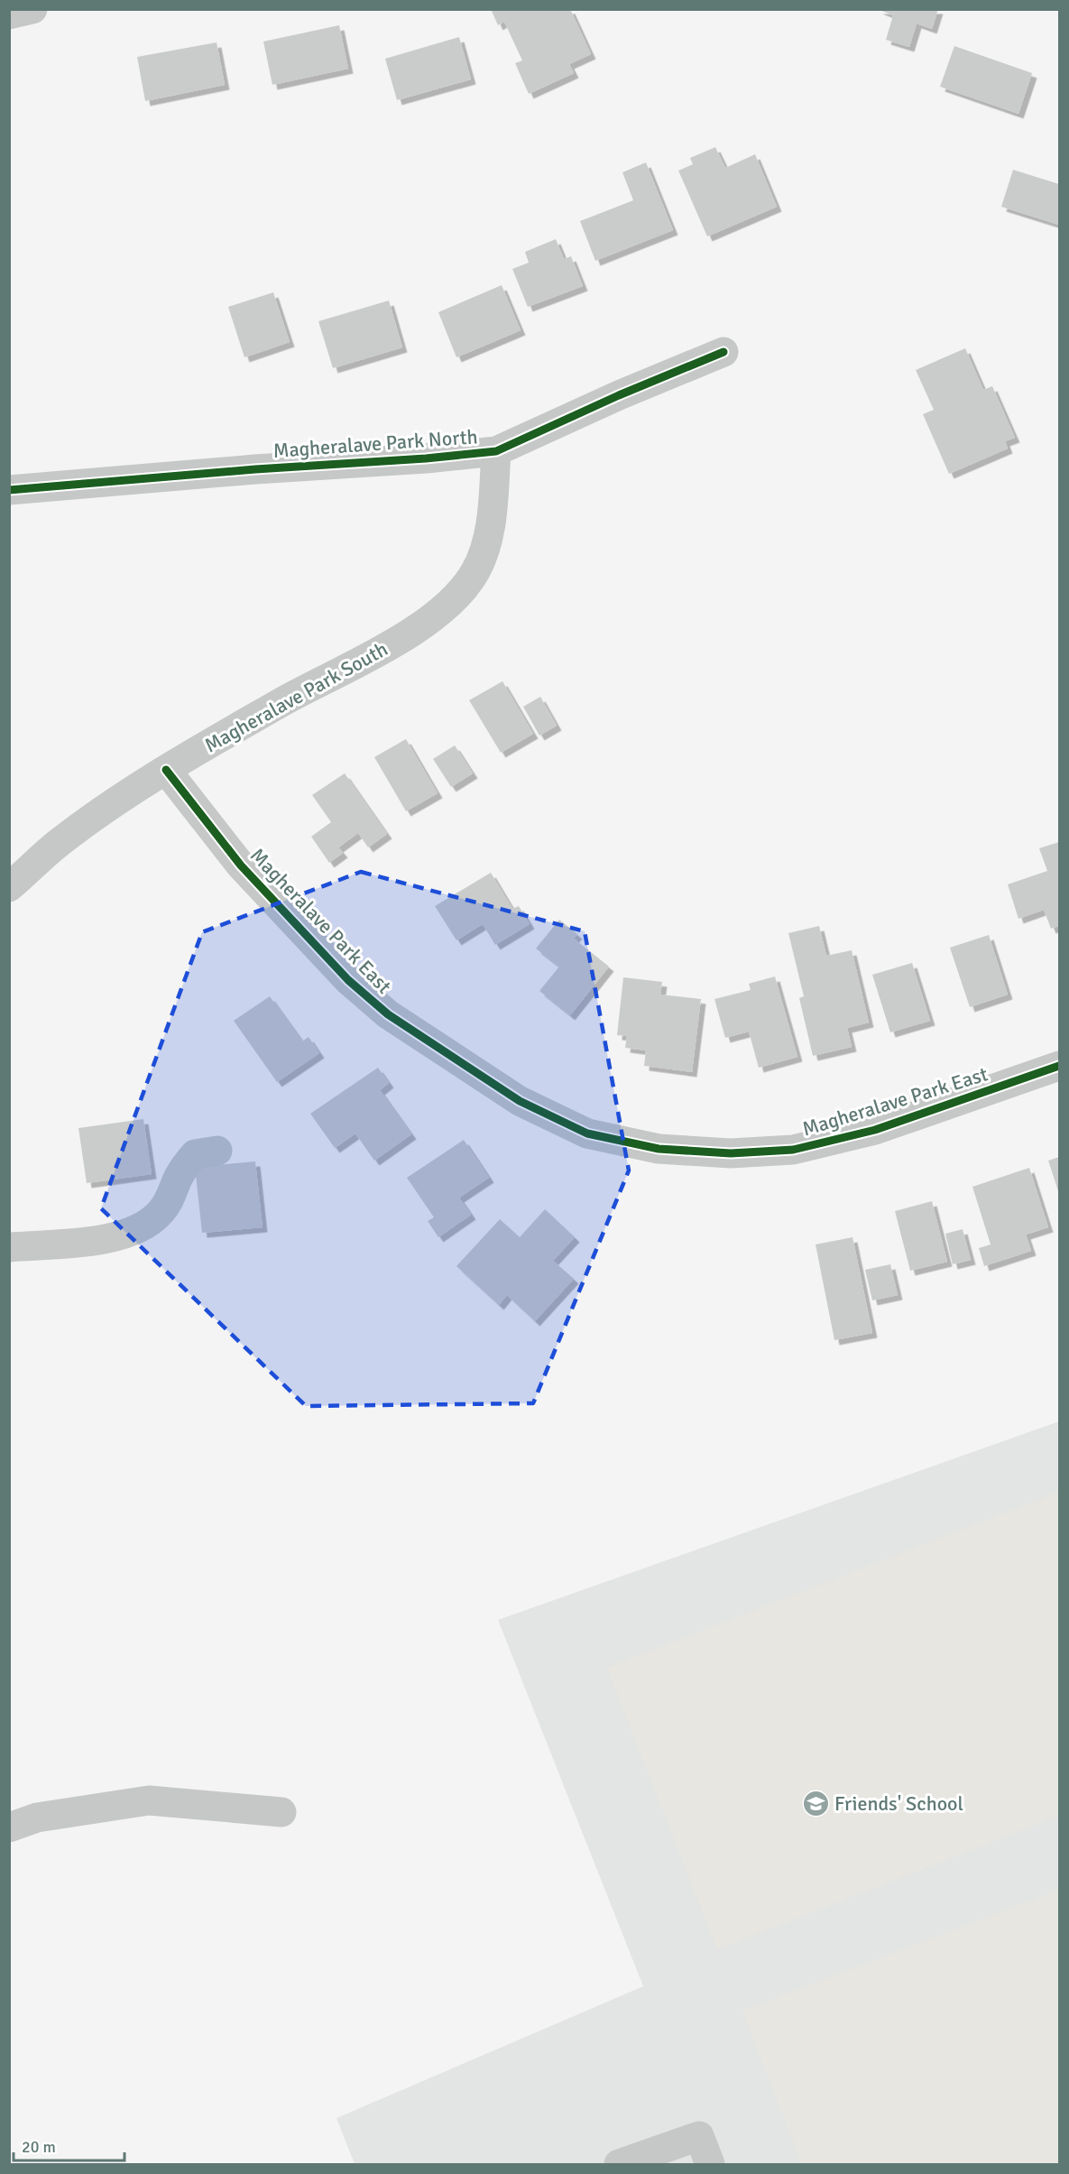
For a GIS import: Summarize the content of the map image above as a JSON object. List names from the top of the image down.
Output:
{
  "streets": {
    "street": ["Magheralave Park North", "Magheralave Park South", "Magheralave Park East"]
  },
  "crossings": [
    ["Magheralave Park North", "Magheralave Park South"],
    ["Magheralave Park South", "Magheralave Park East"]
  ],
  "places": {
    "school or university": ["Friends' School"]
  },
  "scale_bar": "20 m"
}
